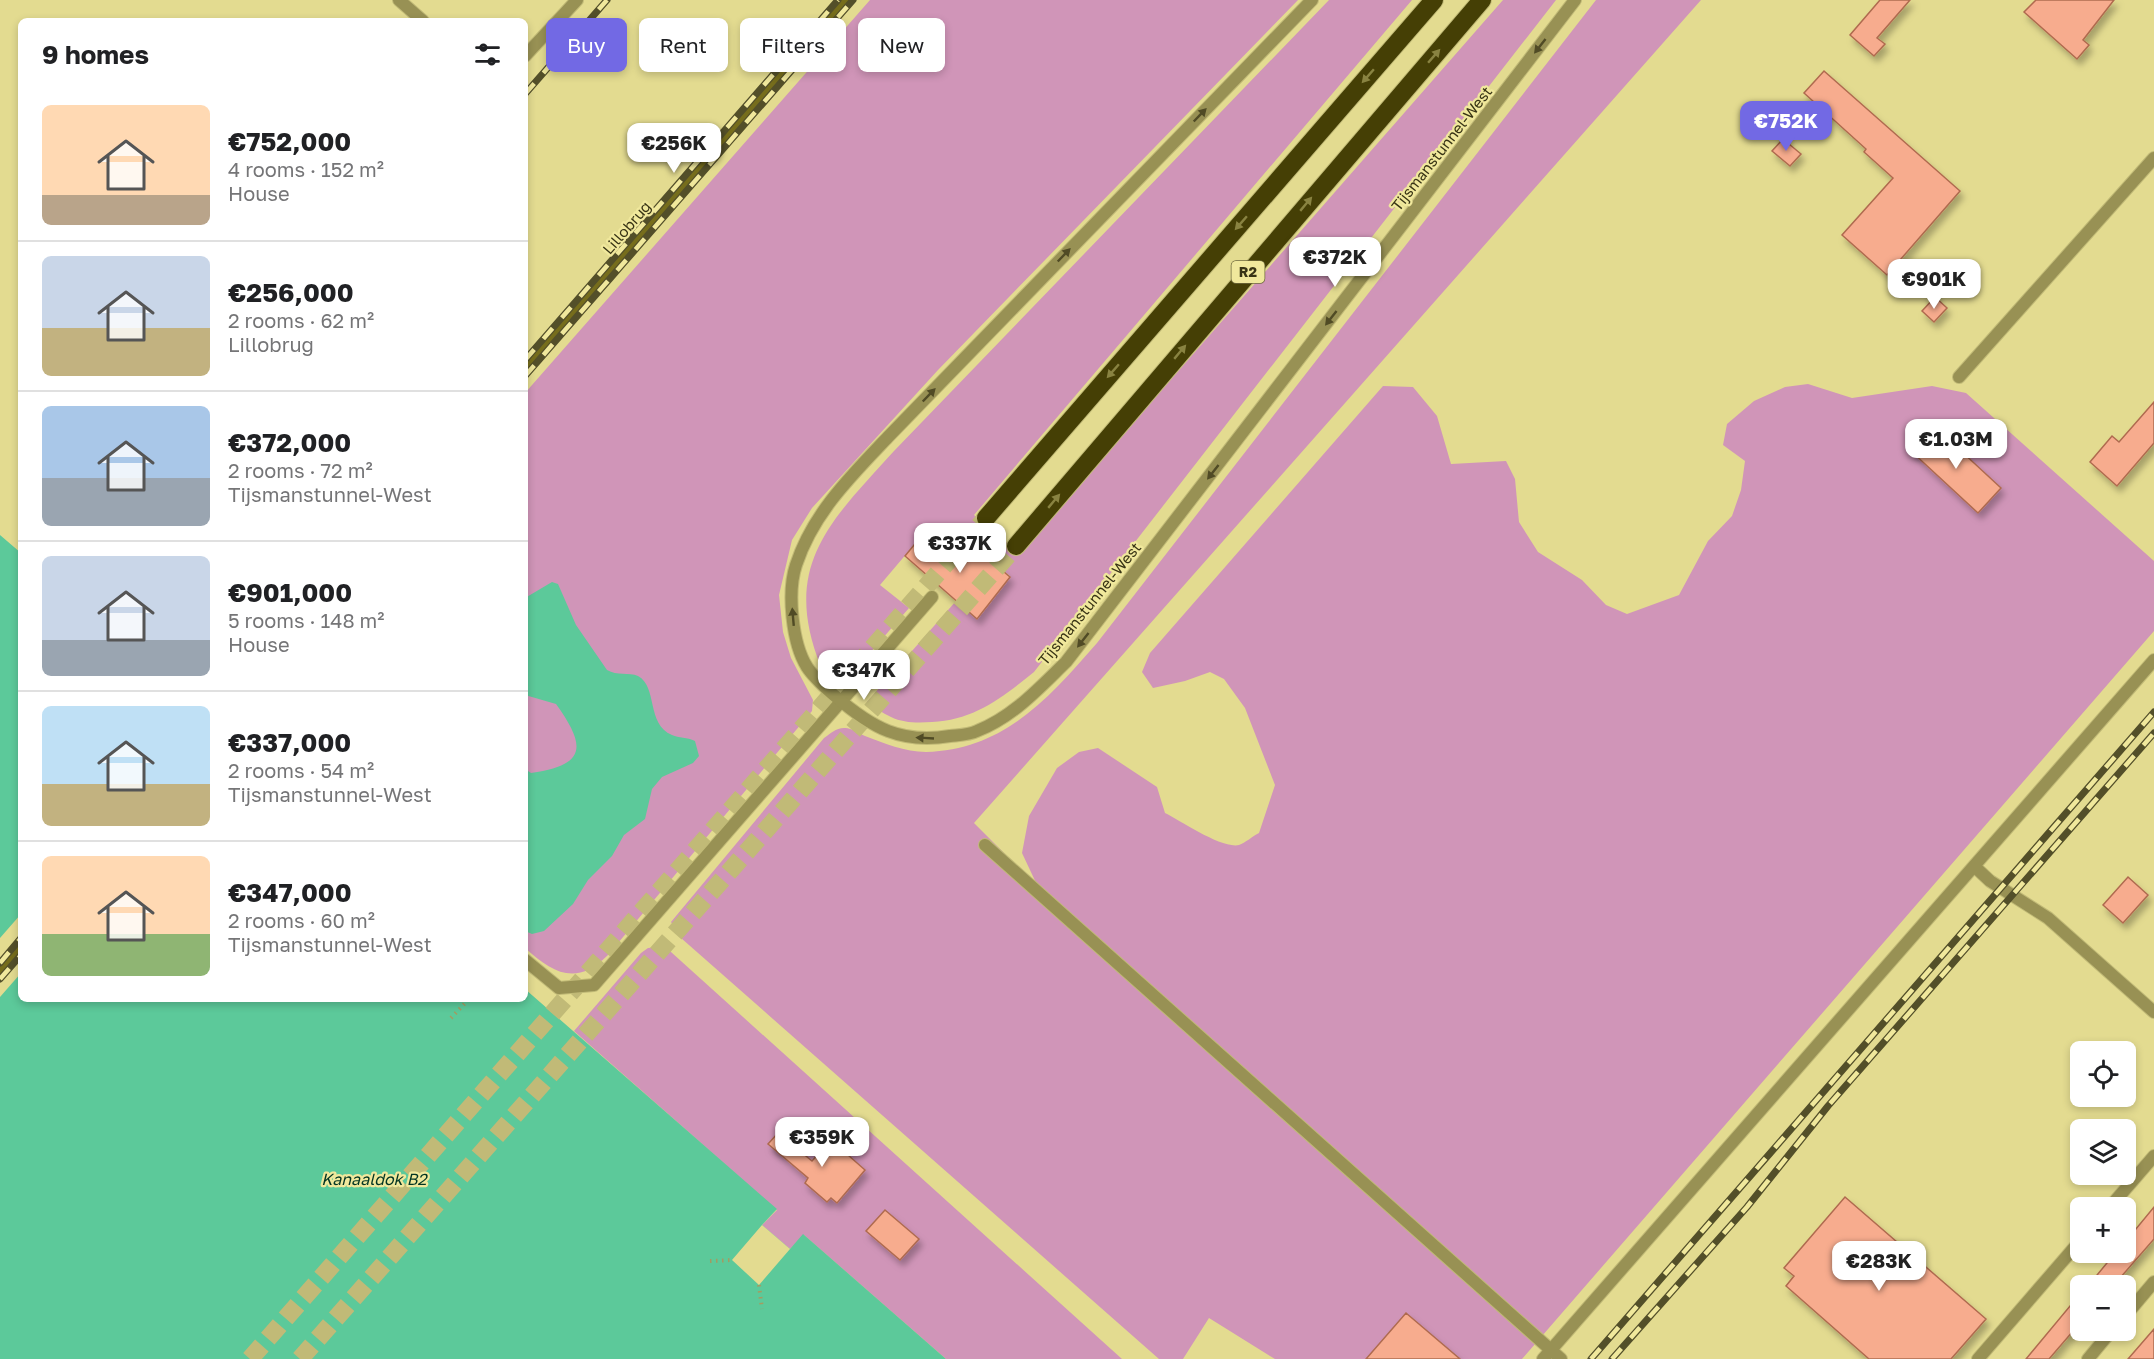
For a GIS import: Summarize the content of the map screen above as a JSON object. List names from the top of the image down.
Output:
{
  "streets": {
    "highway": ["R2"],
    "street": ["Tijsmanstunnel-West", "Lillobrug"]
  },
  "water": ["Kanaaldok B2"],
  "page": {
    "chip": [
      "Buy",
      "Rent",
      "Filters",
      "New"
    ],
    "heading": "9 homes",
    "list": [
      {
        "name": "€752,000",
        "note": "4 rooms · 152 m² · House"
      },
      {
        "name": "€256,000",
        "note": "2 rooms · 62 m² · Lillobrug"
      },
      {
        "name": "€372,000",
        "note": "2 rooms · 72 m² · Tijsmanstunnel-West"
      },
      {
        "name": "€901,000",
        "note": "5 rooms · 148 m² · House"
      },
      {
        "name": "€337,000",
        "note": "2 rooms · 54 m² · Tijsmanstunnel-West"
      },
      {
        "name": "€347,000",
        "note": "2 rooms · 60 m² · Tijsmanstunnel-West"
      }
    ],
    "price": [
      "€752K",
      "€256K",
      "€372K",
      "€901K",
      "€1.03M",
      "€337K",
      "€347K",
      "€359K",
      "€283K"
    ],
    "map_buttons": ["+", "−"]
  }
}
